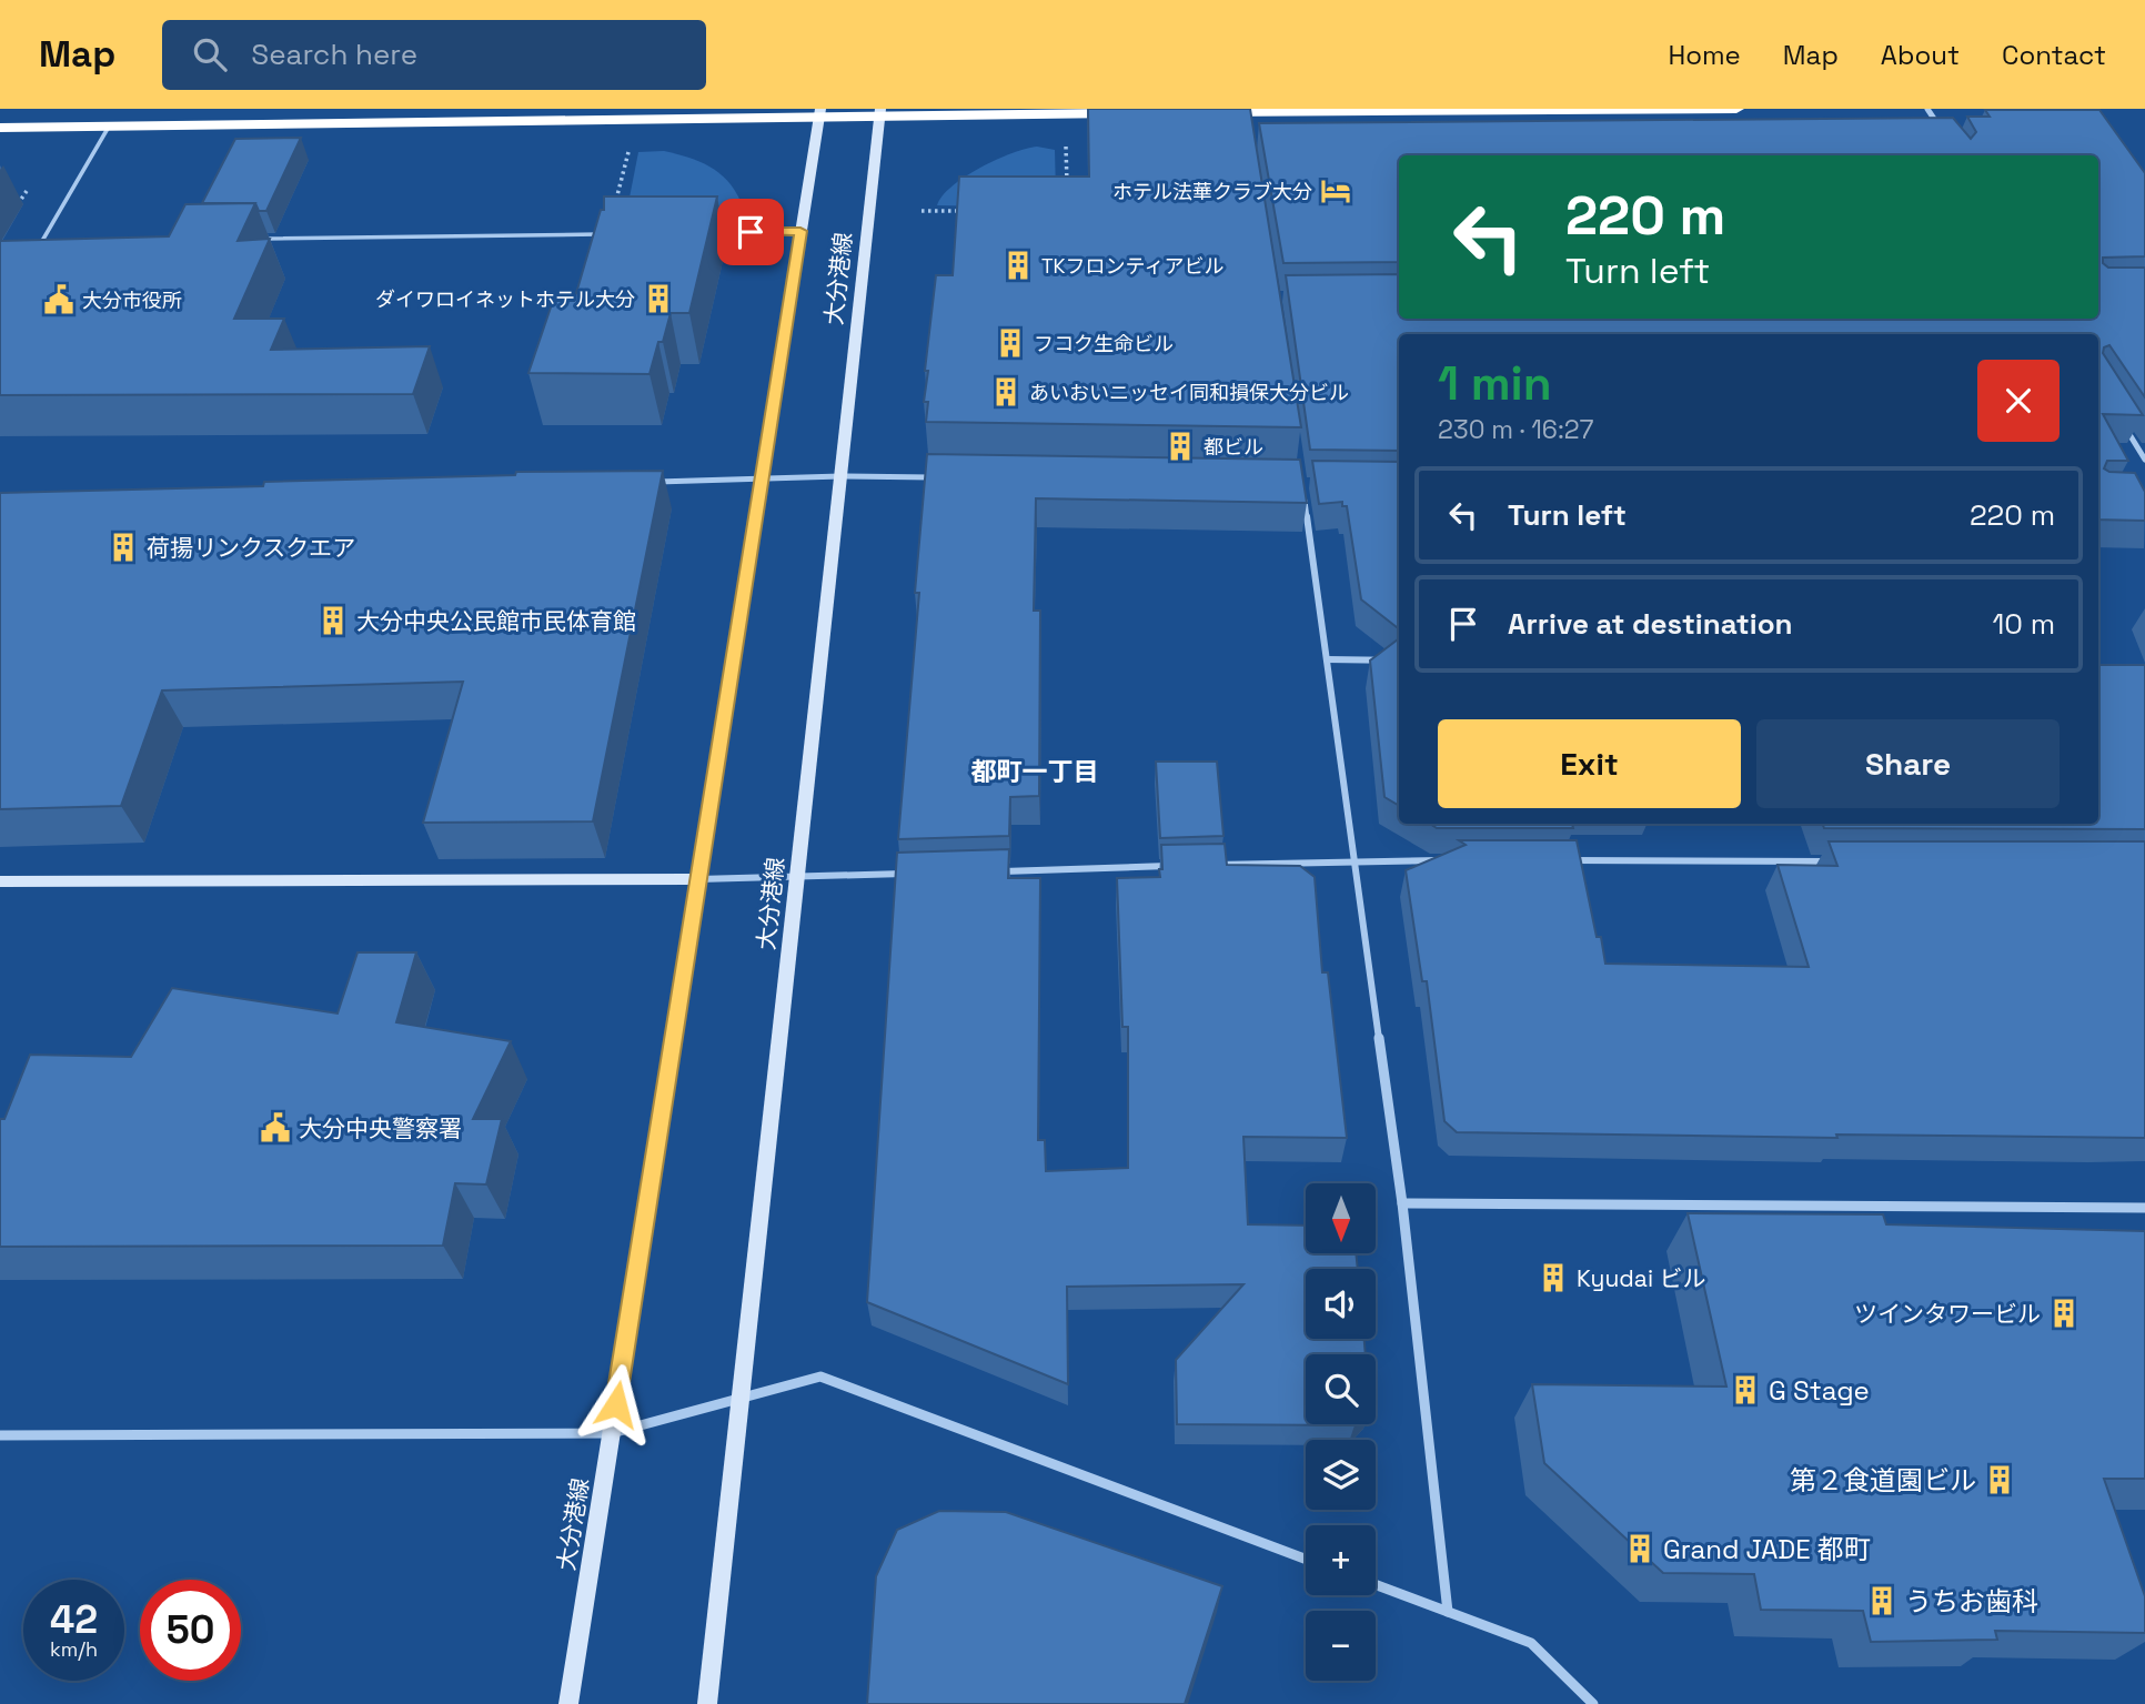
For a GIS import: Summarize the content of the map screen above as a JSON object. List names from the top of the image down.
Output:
{
  "streets": {
    "main road": ["大分港線"]
  },
  "districts": ["都町一丁目"],
  "places": {
    "hotel": ["ホテル法華クラブ大分"],
    "building": [
      "TKフロンティアビル",
      "ダイワロイネットホテル大分",
      "フコク生命ビル",
      "あいおいニッセイ同和損保大分ビル",
      "都ビル",
      "荷揚リンクスクエア",
      "大分中央公民館市民体育館",
      "Kyudai ビル",
      "ツインタワービル",
      "G Stage",
      "第２食道園ビル",
      "Grand JADE 都町",
      "うちお歯科"
    ],
    "public building": ["大分市役所", "大分中央警察署"]
  },
  "north": "bottom",
  "page": {
    "header": "Map",
    "search": "Search here",
    "nav": [
      "Home",
      "Map",
      "About",
      "Contact"
    ],
    "turn": ["220 m", "Turn left"],
    "heading": ["1 min", "230 m · 16:27"],
    "list": [
      {
        "name": "Turn left",
        "value": "220 m"
      },
      {
        "name": "Arrive at destination",
        "value": "10 m"
      }
    ],
    "buttons": ["Exit", "Share"],
    "map_buttons": ["+", "−"],
    "speed": "42 km/h",
    "limit": "50"
  }
}
